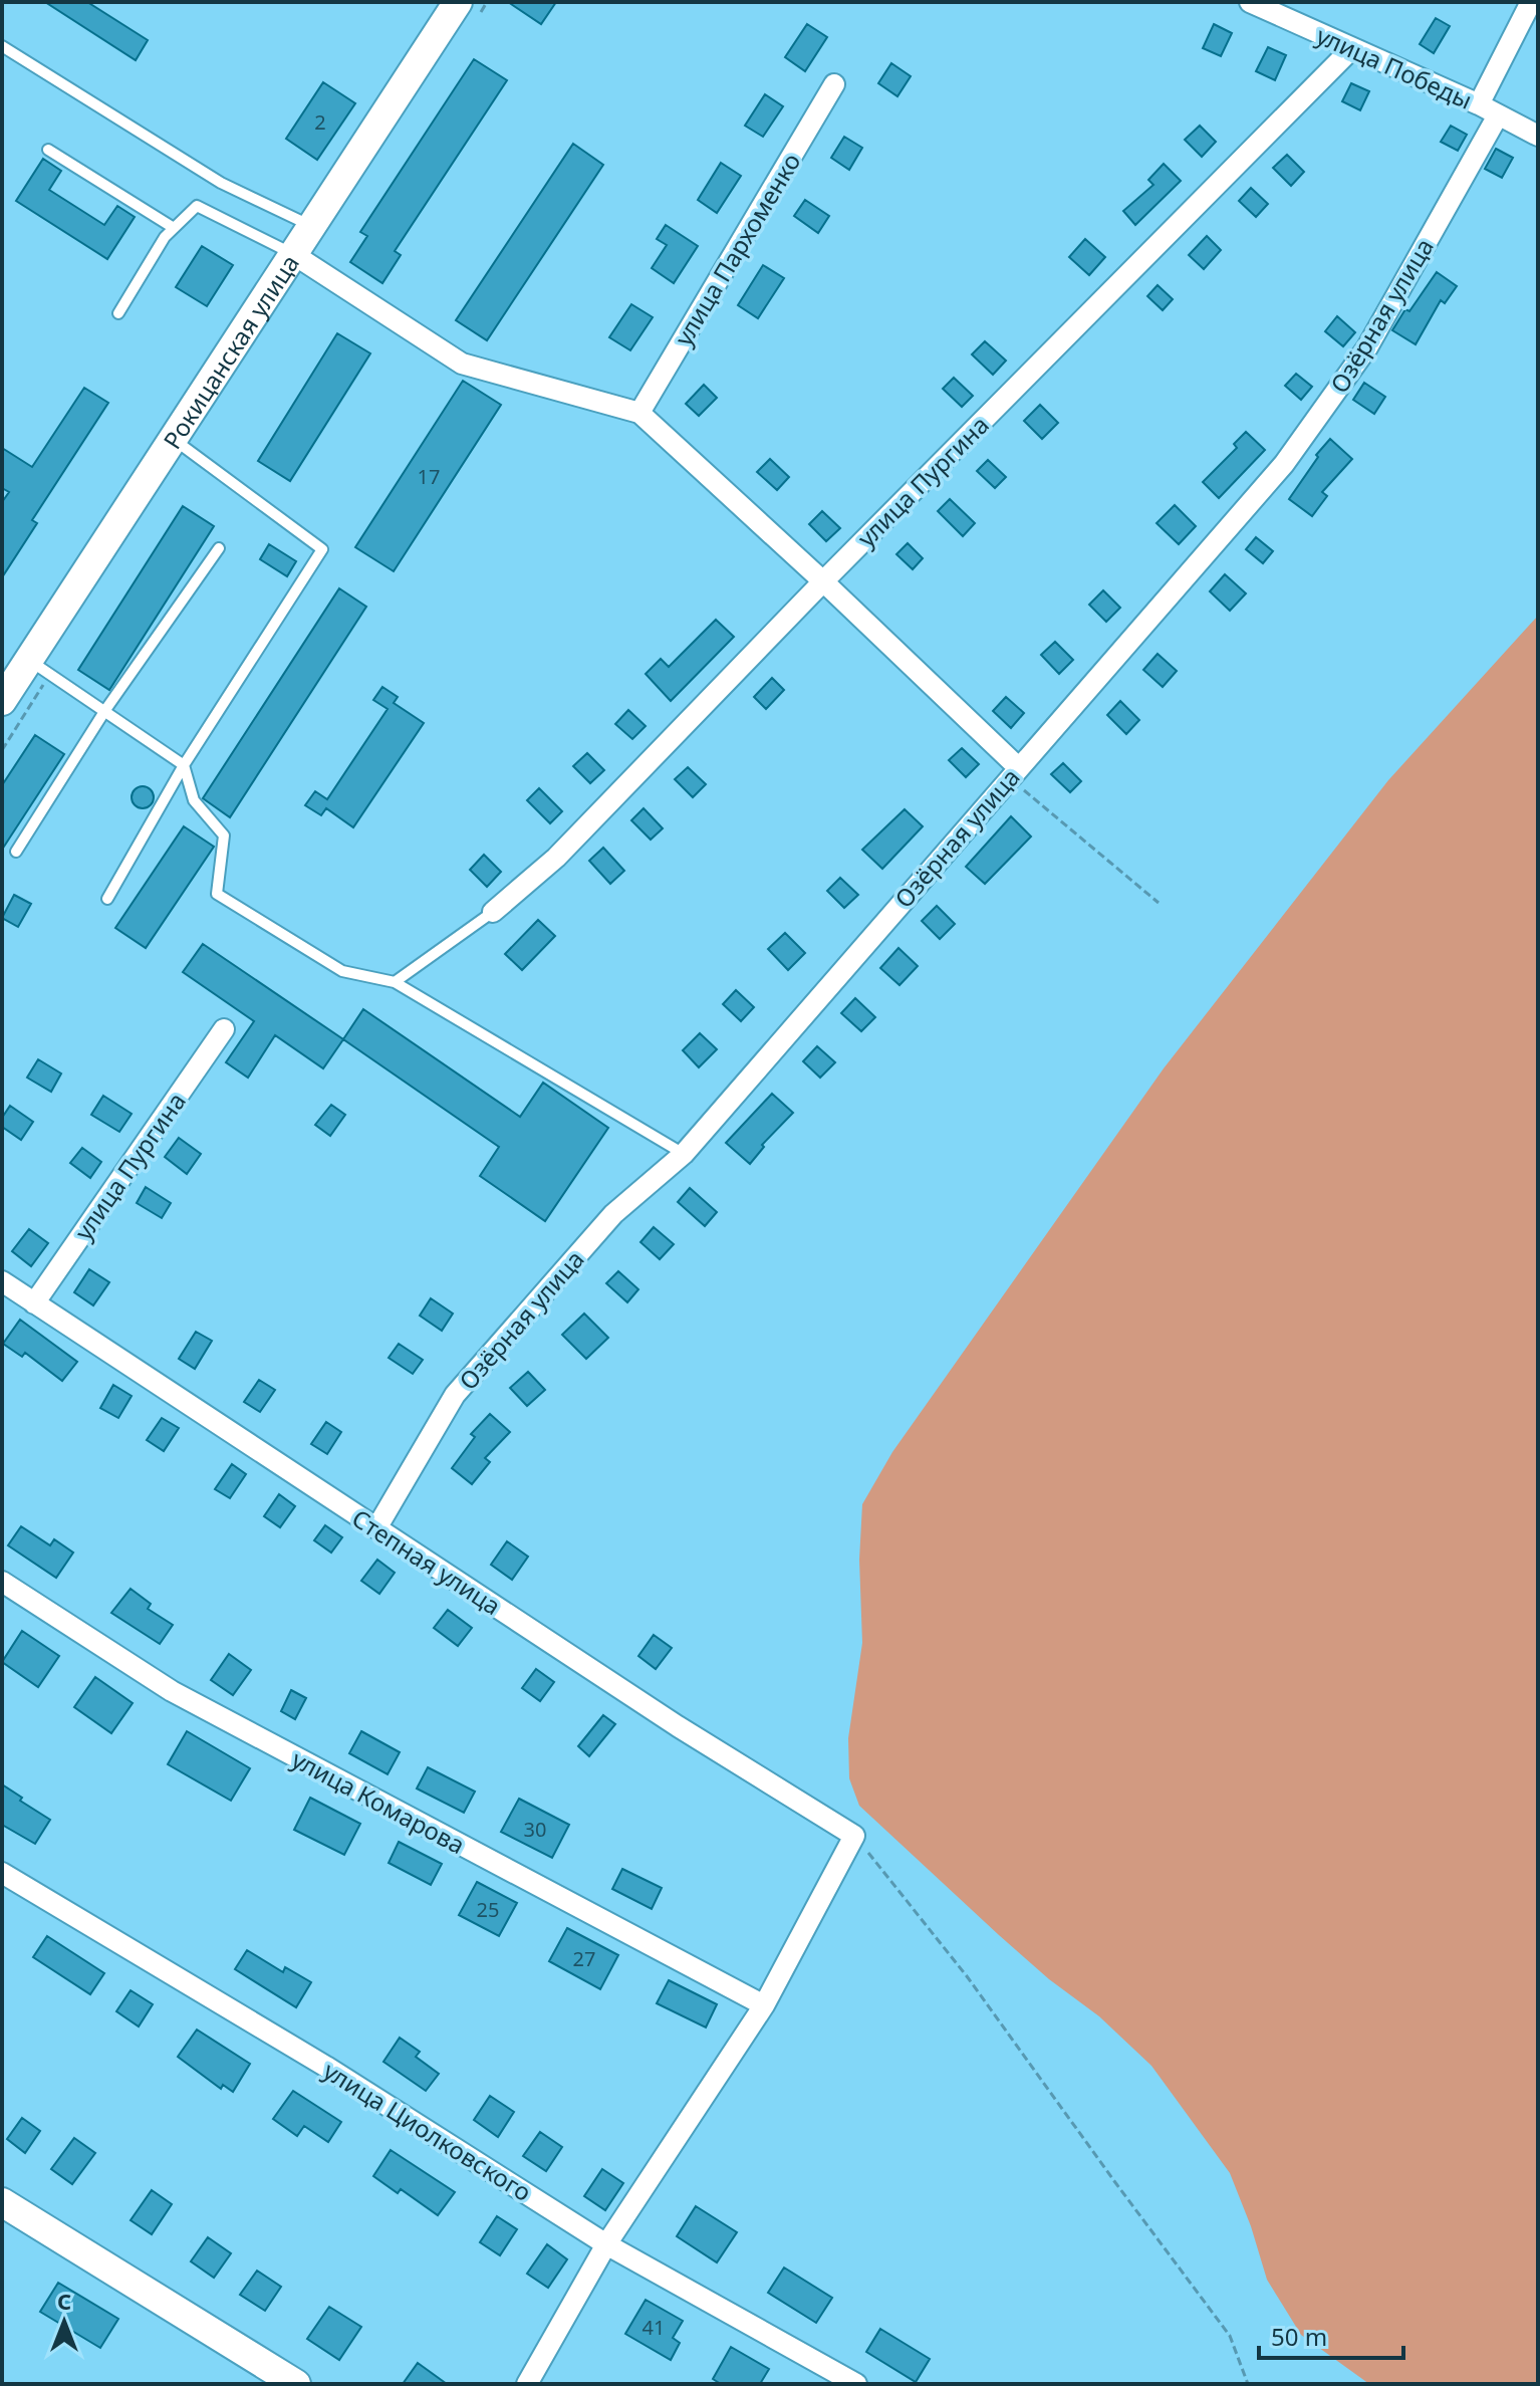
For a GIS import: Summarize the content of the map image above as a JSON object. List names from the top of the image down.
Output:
{
  "streets": {
    "street": [
      "улица Победы",
      "улица Пархоменко",
      "Озёрная улица",
      "Рокицанская улица",
      "улица Пургина",
      "Степная улица",
      "улица Комарова",
      "улица Циолковского"
    ]
  },
  "crossings": [
    ["улица Победы", "Озёрная улица"],
    ["улица Победы", "улица Пургина"],
    ["Озёрная улица", "Степная улица"],
    ["улица Пургина", "Степная улица"]
  ],
  "house_numbers": [
    "2",
    "17",
    "30",
    "25",
    "27",
    "41"
  ],
  "scale_bar": "50 m",
  "north": "top"
}
